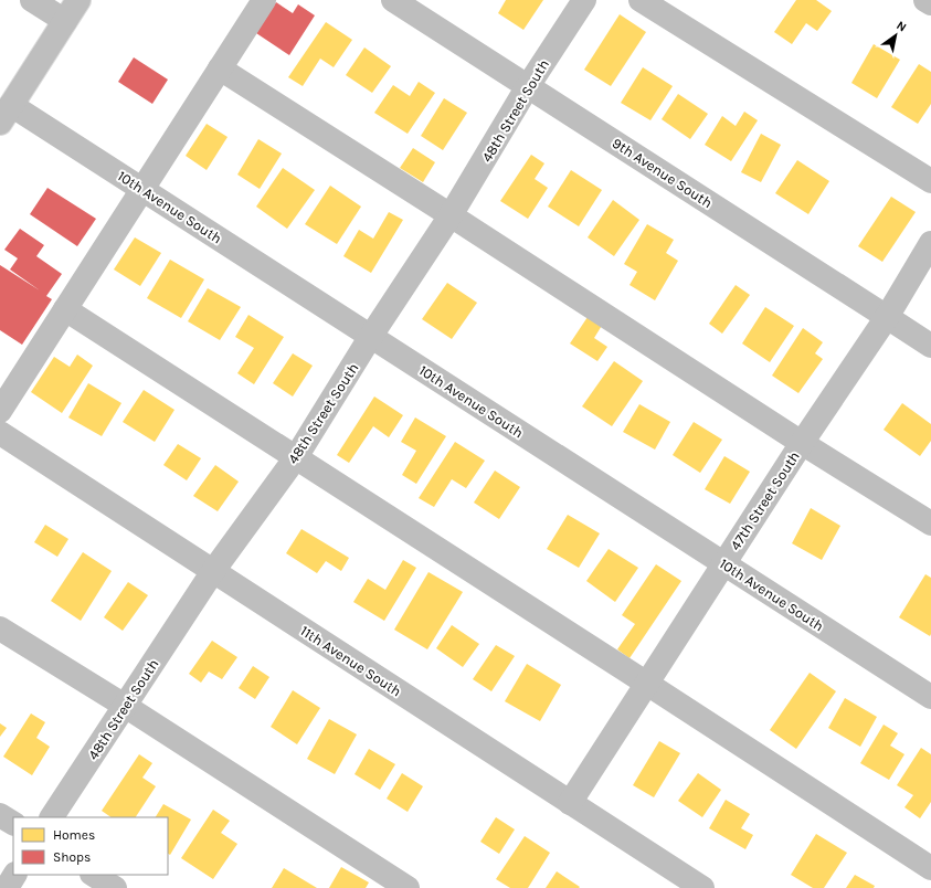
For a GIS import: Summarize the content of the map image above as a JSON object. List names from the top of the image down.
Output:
{
  "streets": {
    "street": [
      "48th Street South",
      "9th Avenue South",
      "10th Avenue South",
      "47th Street South",
      "11th Avenue South"
    ]
  },
  "crossings": [
    ["48th Street South", "9th Avenue South"],
    ["48th Street South", "10th Avenue South"],
    ["48th Street South", "11th Avenue South"],
    ["9th Avenue South", "47th Street South"],
    ["10th Avenue South", "47th Street South"],
    ["47th Street South", "11th Avenue South"]
  ],
  "legend": ["Homes", "Shops"],
  "north": "top right"
}
